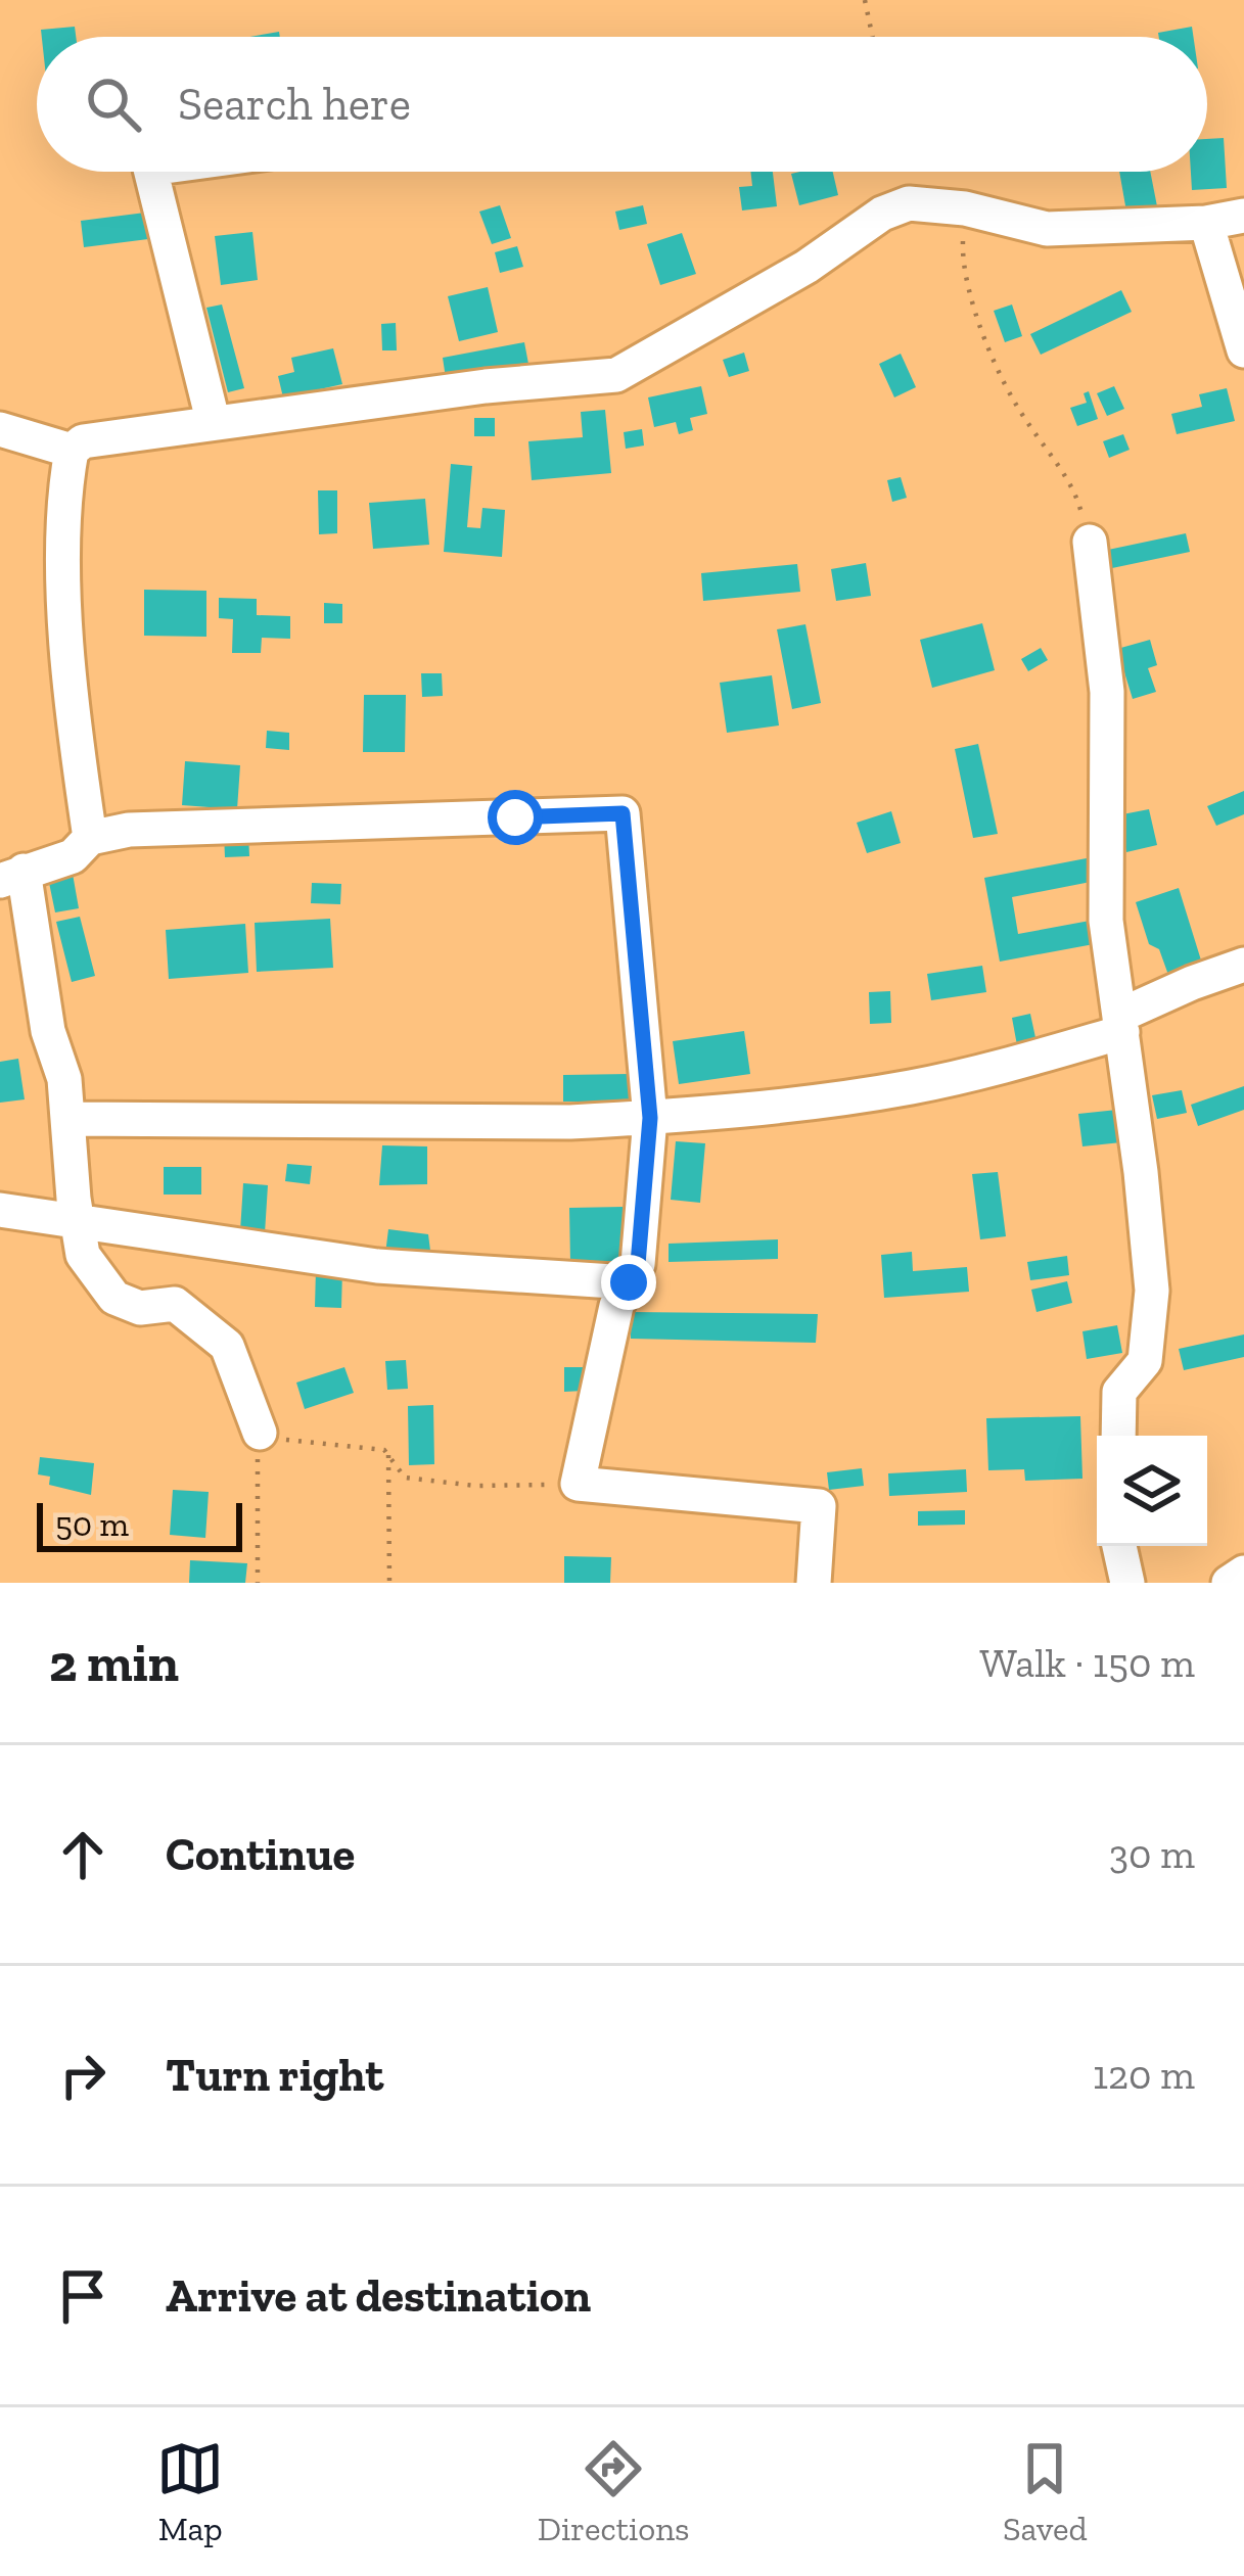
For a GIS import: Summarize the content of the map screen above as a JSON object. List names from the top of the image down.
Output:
{
  "scale_bar": "50 m",
  "page": {
    "search": "Search here",
    "scale": "50 m",
    "heading": ["2 min", "Walk · 150 m"],
    "list": [
      ["Continue", "30 m"],
      ["Turn right", "120 m"],
      "Arrive at destination"
    ],
    "nav": ["Map", "Directions", "Saved"]
  }
}
